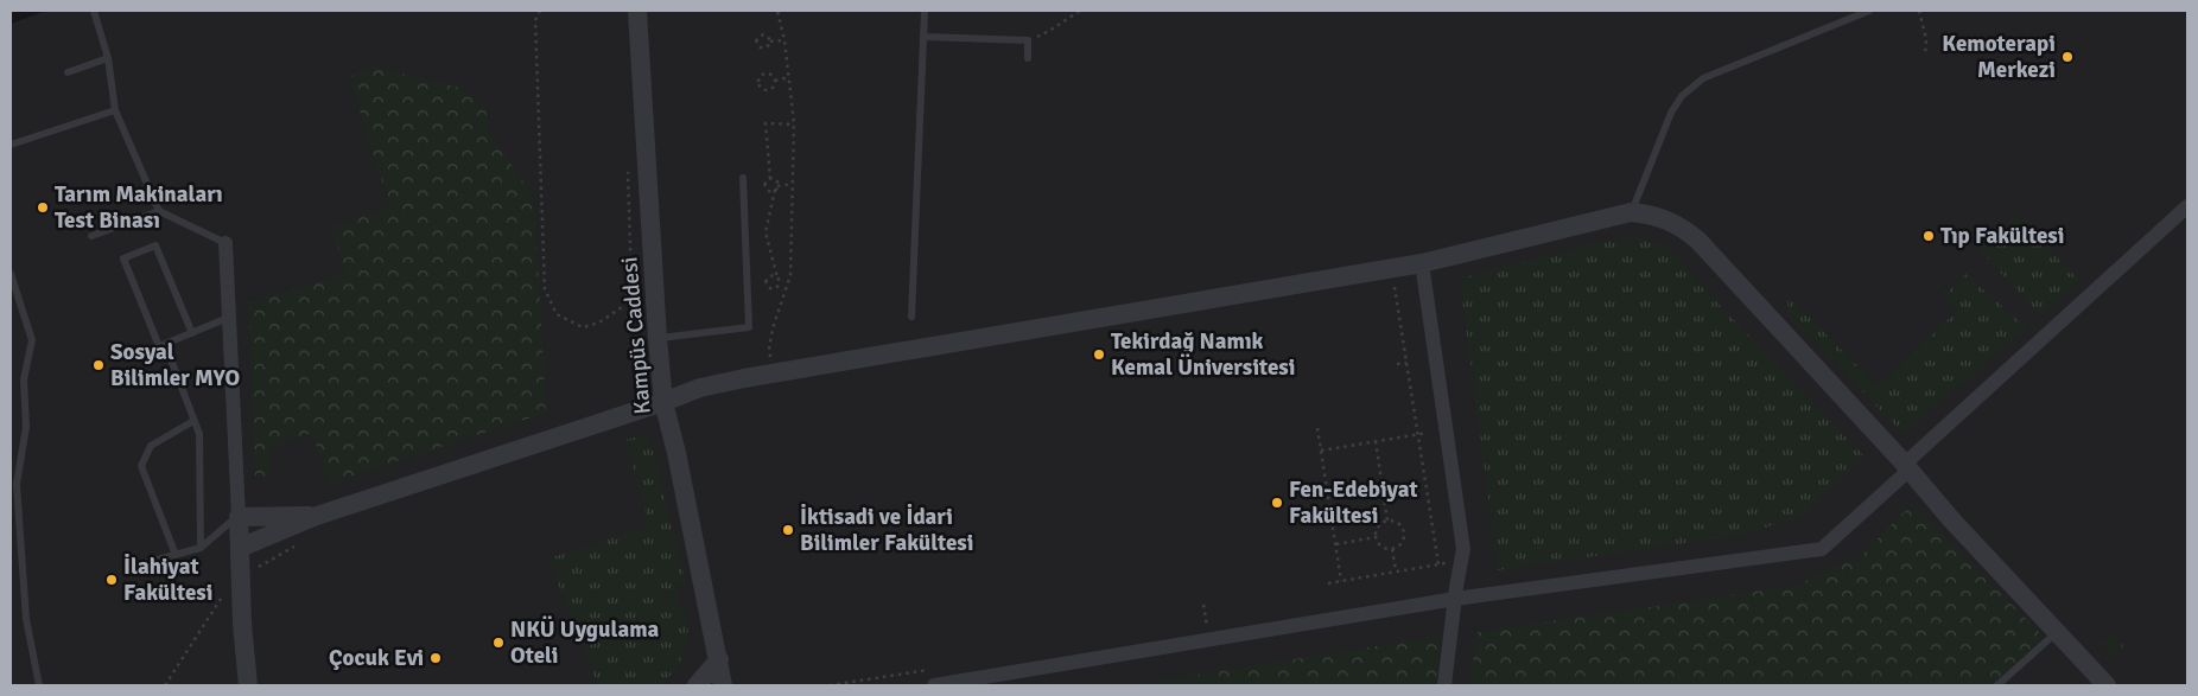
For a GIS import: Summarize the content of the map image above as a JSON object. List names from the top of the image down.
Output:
{
  "streets": {
    "street": ["Kampüs Caddesi"]
  },
  "places": [
    "Kemoterapi Merkezi",
    "Tarım Makinaları Test Binası",
    "Tıp Fakültesi",
    "Tekirdağ Namık Kemal Üniversitesi",
    "Sosyal Bilimler MYO",
    "Fen-Edebiyat Fakültesi",
    "İktisadi ve İdari Bilimler Fakültesi",
    "İlahiyat Fakültesi",
    "NKÜ Uygulama Oteli",
    "Çocuk Evi"
  ]
}
